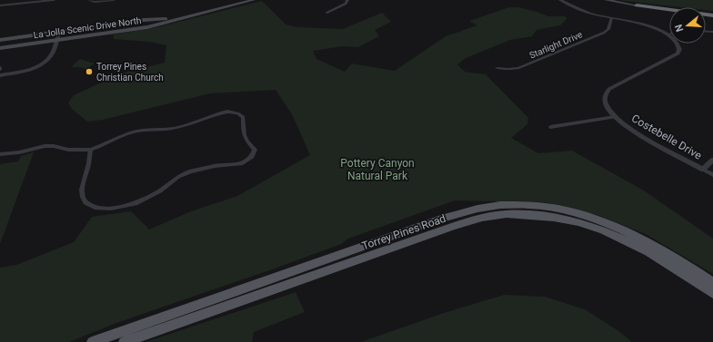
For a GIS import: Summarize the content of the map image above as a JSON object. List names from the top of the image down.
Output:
{
  "streets": {
    "main road": ["La Jolla Scenic Drive North", "Torrey Pines Road"],
    "street": ["Starlight Drive", "Costebelle Drive"]
  },
  "parks": ["Pottery Canyon Natural Park"],
  "places": ["Torrey Pines Christian Church"],
  "north": "left"
}
